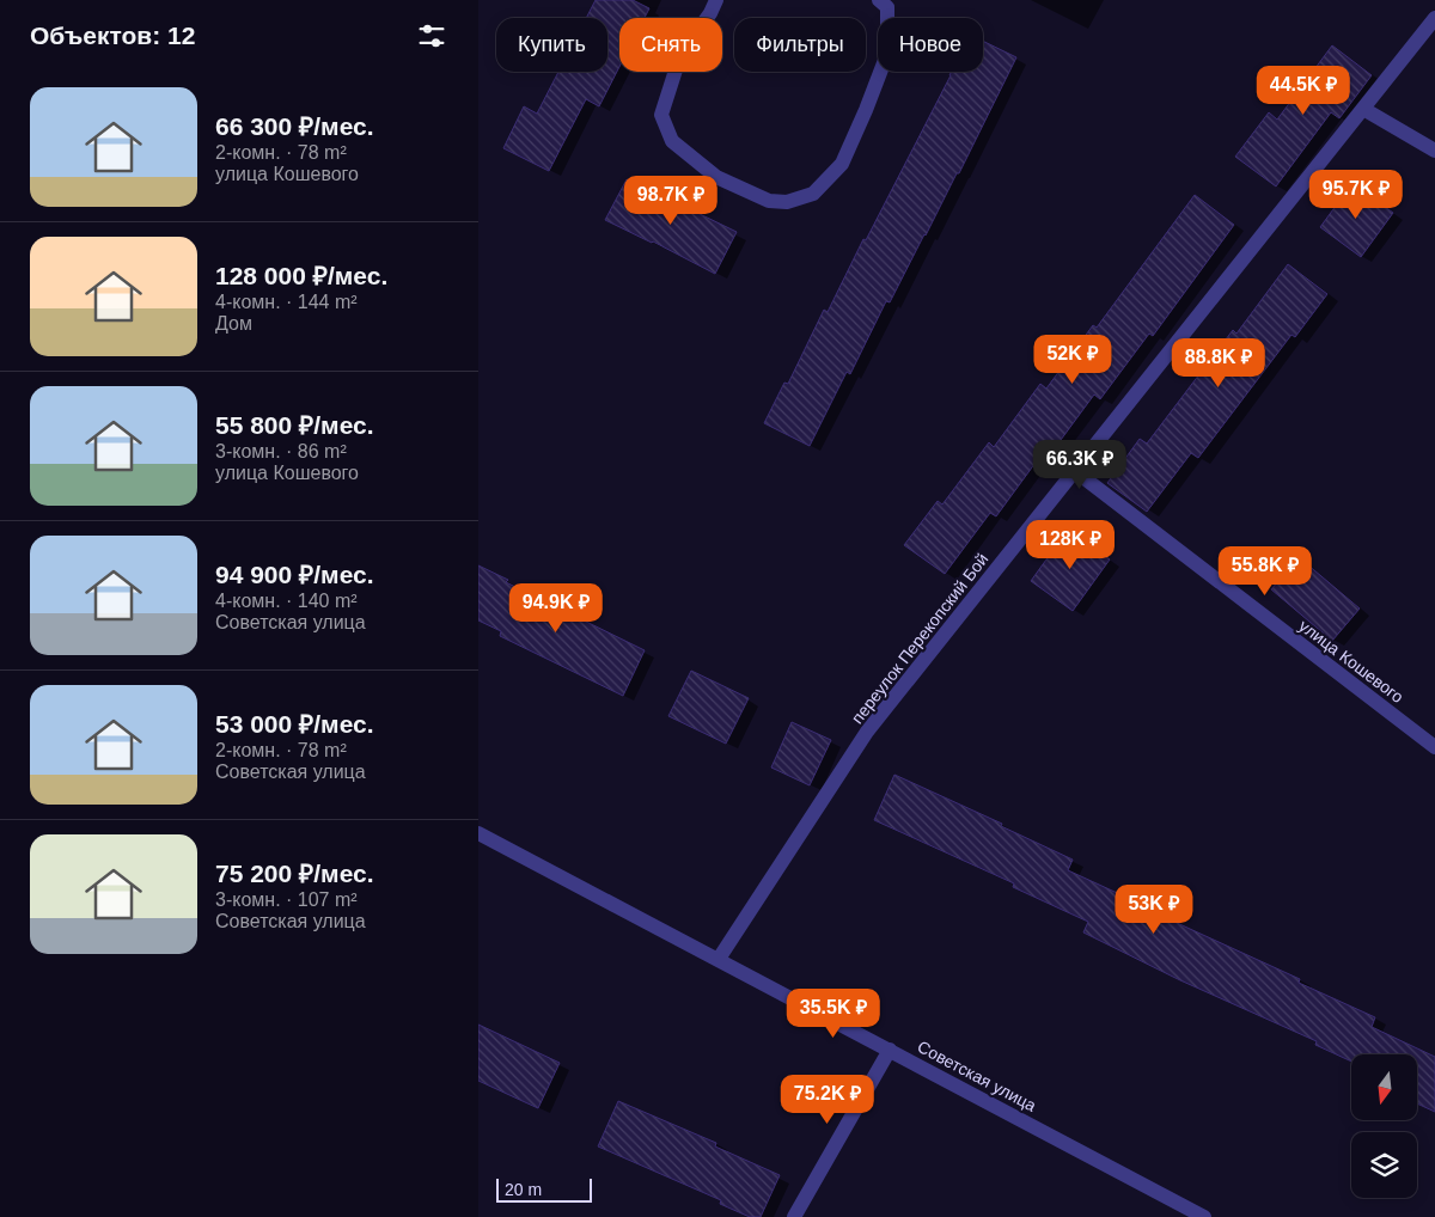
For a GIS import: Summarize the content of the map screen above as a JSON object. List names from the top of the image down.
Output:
{
  "streets": {
    "street": ["переулок Перекопский Бой", "улица Кошевого", "Советская улица"]
  },
  "crossings": [
    ["переулок Перекопский Бой", "улица Кошевого"],
    ["переулок Перекопский Бой", "Советская улица"]
  ],
  "scale_bar": "20 m",
  "north": "bottom",
  "page": {
    "heading": "Объектов: 12",
    "chip": [
      "Купить",
      "Снять",
      "Фильтры",
      "Новое"
    ],
    "price": [
      "44.5K ₽",
      "95.7K ₽",
      "98.7K ₽",
      "52K ₽",
      "88.8K ₽",
      "66.3K ₽",
      "128K ₽",
      "55.8K ₽",
      "94.9K ₽",
      "53K ₽",
      "35.5K ₽",
      "75.2K ₽"
    ],
    "list": [
      {
        "name": "66 300 ₽/мес.",
        "note": "2-комн. · 78 m² · улица Кошевого"
      },
      {
        "name": "128 000 ₽/мес.",
        "note": "4-комн. · 144 m² · Дом"
      },
      {
        "name": "55 800 ₽/мес.",
        "note": "3-комн. · 86 m² · улица Кошевого"
      },
      {
        "name": "94 900 ₽/мес.",
        "note": "4-комн. · 140 m² · Советская улица"
      },
      {
        "name": "53 000 ₽/мес.",
        "note": "2-комн. · 78 m² · Советская улица"
      },
      {
        "name": "75 200 ₽/мес.",
        "note": "3-комн. · 107 m² · Советская улица"
      }
    ],
    "scale": "20 m"
  }
}
